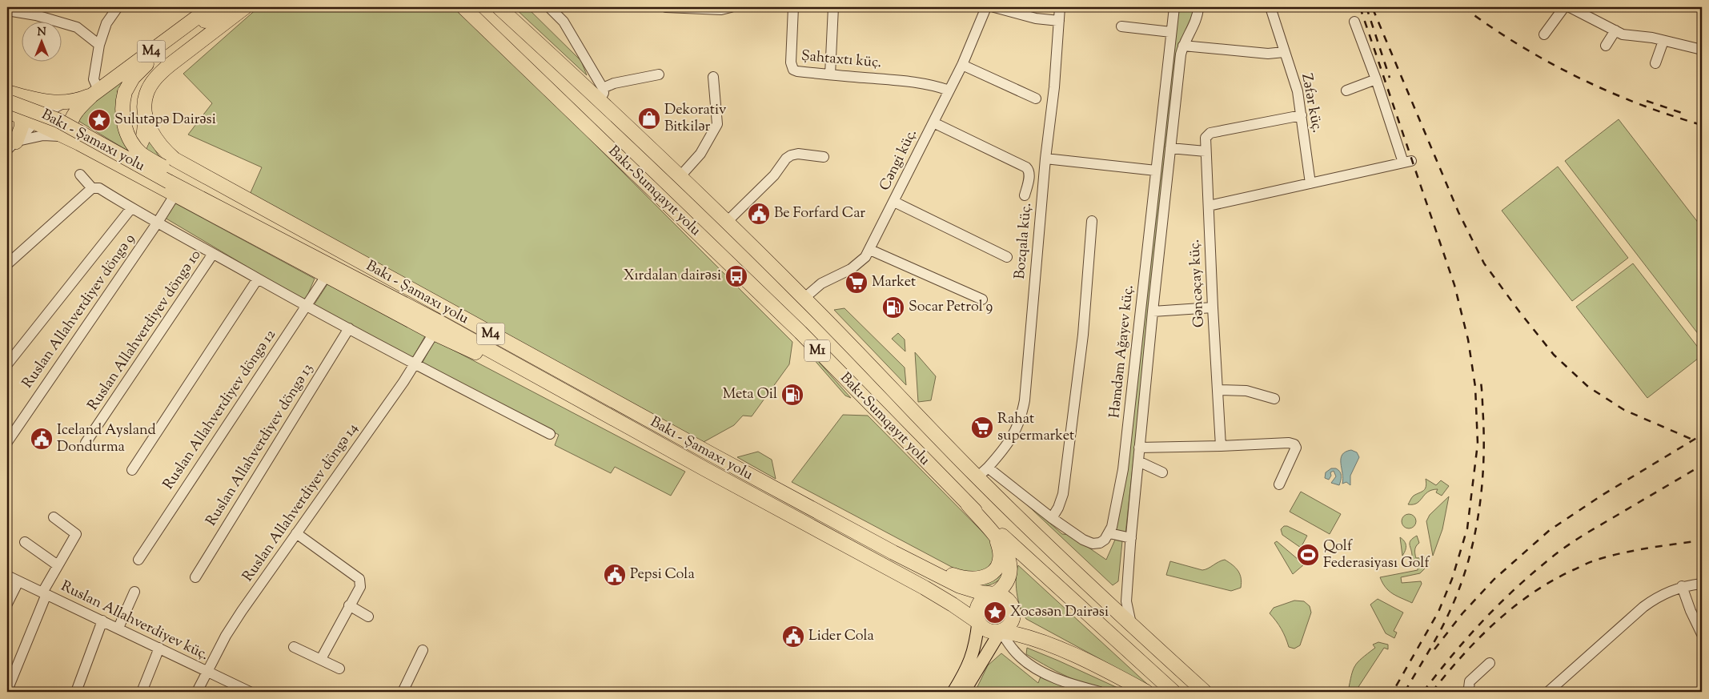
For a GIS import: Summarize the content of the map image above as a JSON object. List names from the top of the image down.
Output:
{
  "streets": {
    "highway": [
      "M4",
      "Bakı - Şamaxı yolu",
      "Bakı-Sumqayıt yolu",
      "M1"
    ],
    "street": [
      "Şahtaxtı küç.",
      "Zəfər küç.",
      "Cəngi küç.",
      "Bozqala küç.",
      "Gəncəçay küç.",
      "Ruslan Allahverdiyev döngə 9",
      "Ruslan Allahverdiyev döngə 10",
      "Həmdəm Ağayev küç.",
      "Ruslan Allahverdiyev döngə 12",
      "Ruslan Allahverdiyev döngə 13",
      "Ruslan Allahverdiyev döngə 14",
      "Ruslan Allahverdiyev küç."
    ]
  },
  "crossings": [
    ["M4", "Bakı - Şamaxı yolu"],
    ["Şahtaxtı küç.", "Cəngi küç."],
    ["Zəfər küç.", "Gəncəçay küç."],
    ["Bakı - Şamaxı yolu", "Ruslan Allahverdiyev döngə 9"],
    ["Bakı - Şamaxı yolu", "Ruslan Allahverdiyev döngə 12"],
    ["Bakı - Şamaxı yolu", "Ruslan Allahverdiyev döngə 14"],
    ["Cəngi küç.", "Bakı-Sumqayıt yolu"],
    ["Ruslan Allahverdiyev döngə 14", "Ruslan Allahverdiyev küç."]
  ],
  "places": {
    "shop": ["Dekorativ Bitkilər"],
    "place": ["Sulutəpə Dairəsi", "Xocəsən Dairəsi"],
    "public building": [
      "Be Forfard Car",
      "Iceland Aysland Dondurma",
      "Pepsi Cola",
      "Lider Cola"
    ],
    "bus stop": ["Xırdalan dairəsi"],
    "supermarket": ["Market", "Rahat supermarket"],
    "fuel station": ["Socar Petrol 9", "Meta Oil"],
    "sports": ["Qolf Federasiyası Golf"]
  },
  "north": "top"
}
